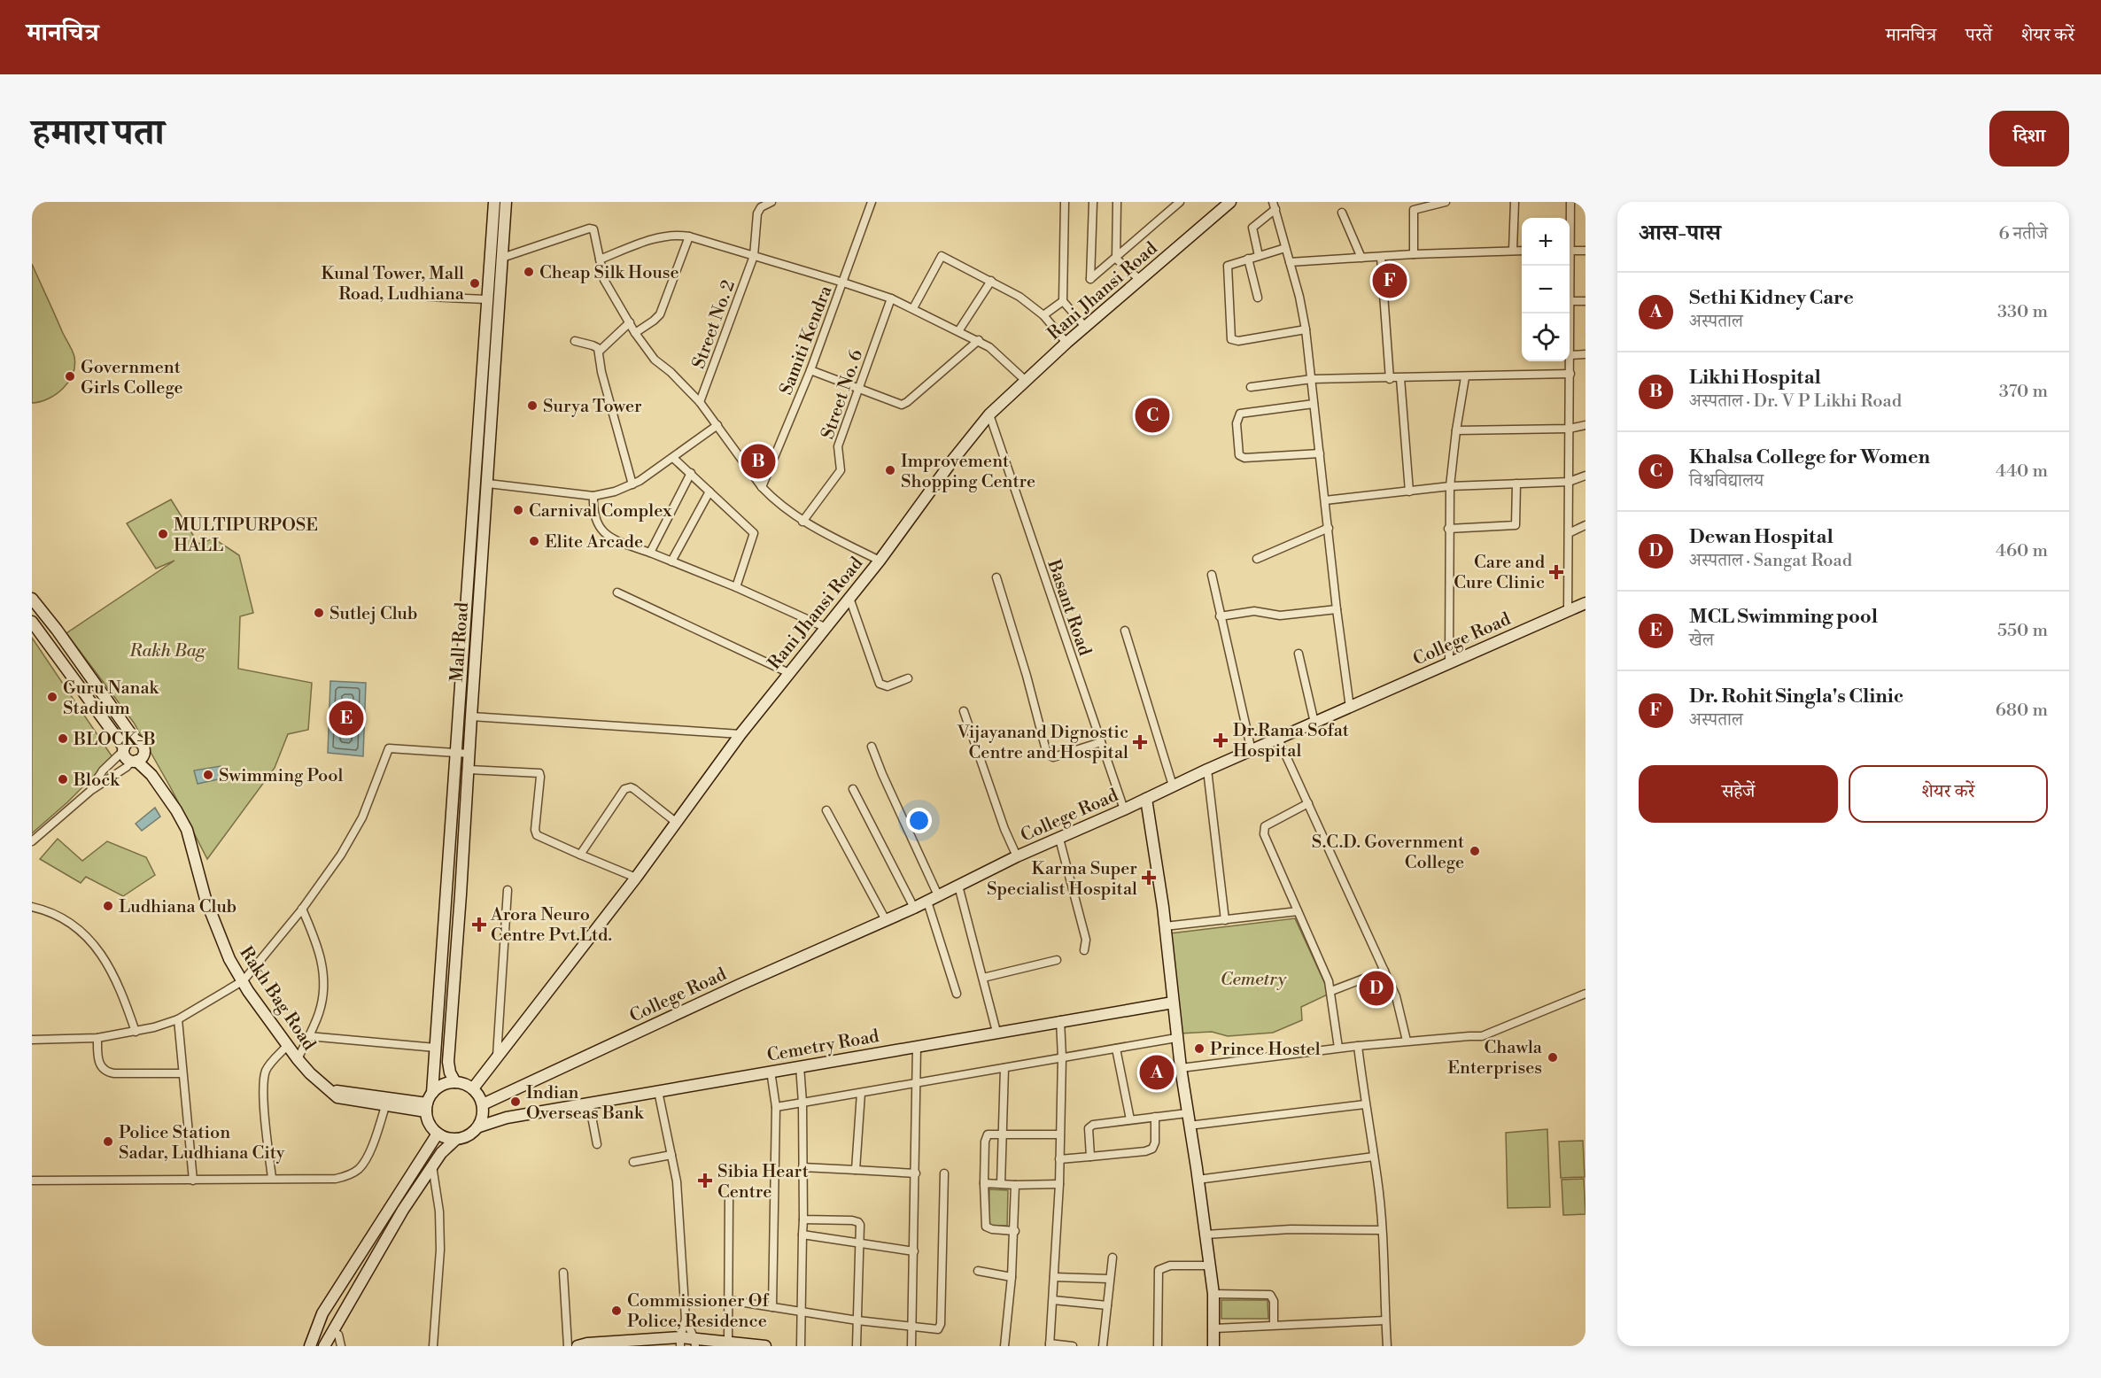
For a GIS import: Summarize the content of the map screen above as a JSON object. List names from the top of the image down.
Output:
{
  "streets": {
    "street": [
      "Rani Jhansi Road",
      "Street No. 2",
      "Samiti Kendra",
      "Street No. 6",
      "Basant Road",
      "College Road",
      "Mall Road",
      "Rakh Bag Road",
      "Cemetry Road"
    ]
  },
  "crossings": [
    ["Rani Jhansi Road", "Basant Road"],
    ["Rani Jhansi Road", "College Road"],
    ["Rani Jhansi Road", "Mall Road"],
    ["Rani Jhansi Road", "Rakh Bag Road"],
    ["Rani Jhansi Road", "Cemetry Road"],
    ["Basant Road", "College Road"],
    ["College Road", "Mall Road"],
    ["College Road", "Rakh Bag Road"],
    ["College Road", "Cemetry Road"],
    ["Mall Road", "Rakh Bag Road"],
    ["Mall Road", "Cemetry Road"],
    ["Rakh Bag Road", "Cemetry Road"]
  ],
  "parks": ["Rakh Bag", "Cemetry"],
  "places": {
    "other": [
      "Cheap Silk House",
      "Kunal Tower, Mall Road, Ludhiana",
      "Government Girls College",
      "Surya Tower",
      "Improvement Shopping Centre",
      "Carnival Complex",
      "MULTIPURPOSE HALL",
      "Elite Arcade",
      "Sutlej Club",
      "Guru Nanak Stadium",
      "BLOCK-B",
      "Swimming Pool",
      "Block",
      "S.C.D. Government College",
      "Ludhiana Club",
      "Prince Hostel",
      "Chawla Enterprises",
      "Indian Overseas Bank",
      "Police Station Sadar, Ludhiana City",
      "Commissioner Of Police, Residence"
    ],
    "health": [
      "Care and Cure Clinic",
      "Dr.Rama Sofat Hospital",
      "Vijayanand Dignostic Centre and Hospital",
      "Karma Super Specialist Hospital",
      "Arora Neuro Centre Pvt.Ltd.",
      "Sibia Heart Centre"
    ]
  },
  "page": {
    "header": "मानचित्र",
    "nav": ["मानचित्र", "परतें", "शेयर करें"],
    "title": "हमारा पता",
    "buttons": [
      "दिशा",
      ["सहेजें", "शेयर करें"]
    ],
    "heading": ["आस-पास", "6 नतीजे"],
    "map_buttons": ["+", "−"],
    "pins": [
      "F",
      "C",
      "B",
      "E",
      "D",
      "A"
    ],
    "list": [
      {
        "mark": "A",
        "name": "Sethi Kidney Care",
        "note": "अस्पताल",
        "value": "330 m"
      },
      {
        "mark": "B",
        "name": "Likhi Hospital",
        "note": "अस्पताल · Dr. V P Likhi Road",
        "value": "370 m"
      },
      {
        "mark": "C",
        "name": "Khalsa College for Women",
        "note": "विश्वविद्यालय",
        "value": "440 m"
      },
      {
        "mark": "D",
        "name": "Dewan Hospital",
        "note": "अस्पताल · Sangat Road",
        "value": "460 m"
      },
      {
        "mark": "E",
        "name": "MCL Swimming pool",
        "note": "खेल",
        "value": "550 m"
      },
      {
        "mark": "F",
        "name": "Dr. Rohit Singla's Clinic",
        "note": "अस्पताल",
        "value": "680 m"
      }
    ]
  }
}
